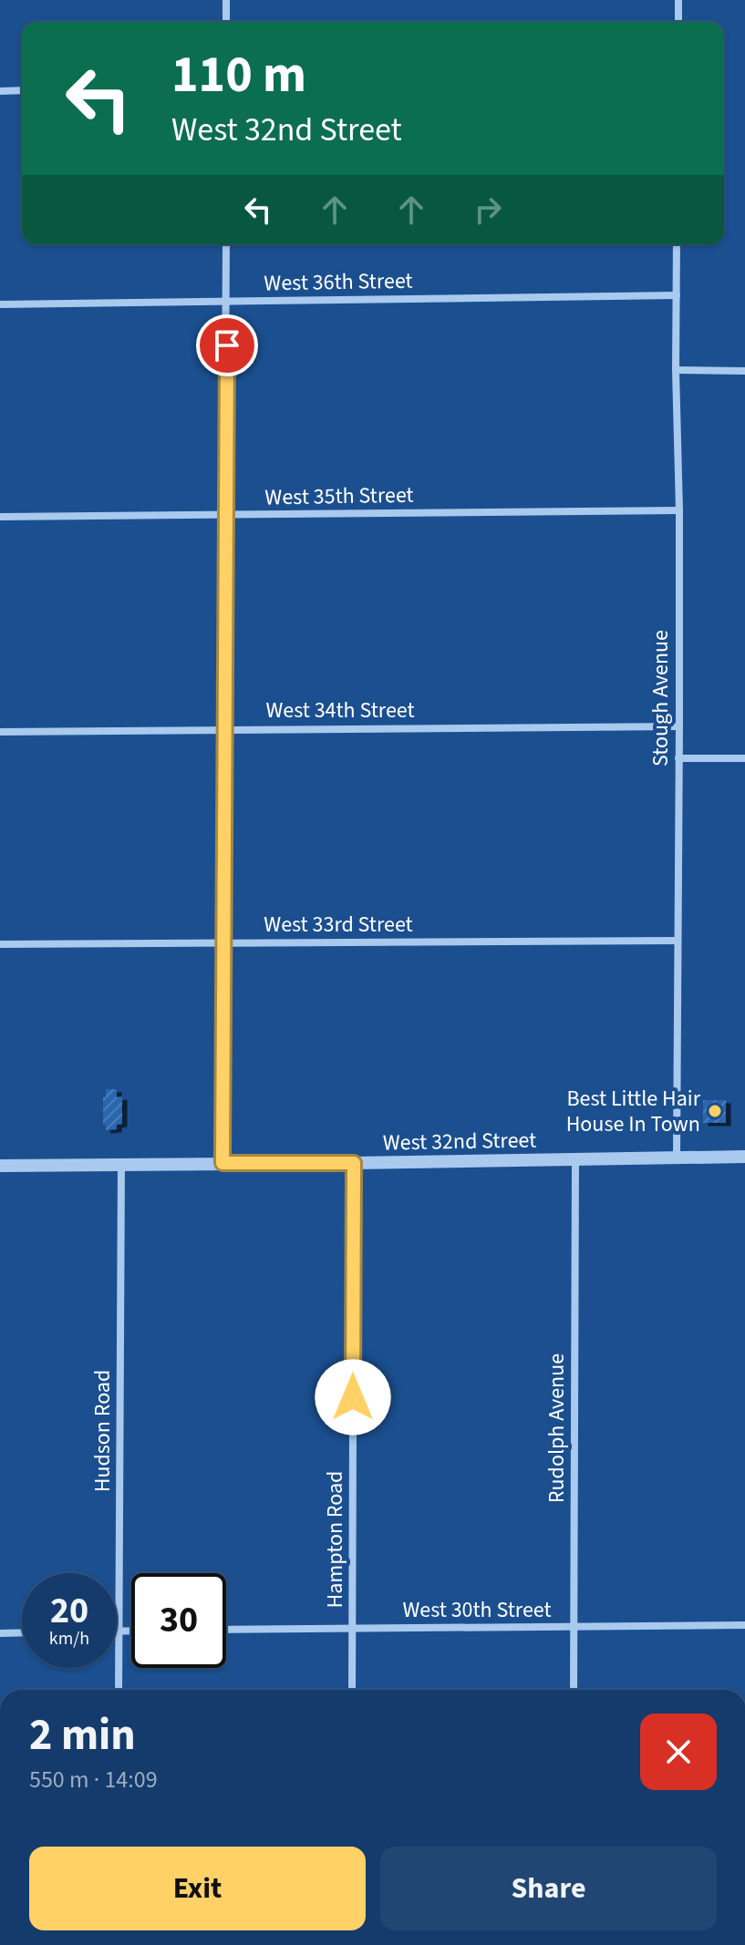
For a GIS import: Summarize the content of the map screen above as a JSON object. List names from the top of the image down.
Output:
{
  "streets": {
    "street": [
      "West 36th Street",
      "West 35th Street",
      "Stough Avenue",
      "West 34th Street",
      "West 33rd Street",
      "West 32nd Street",
      "Rudolph Avenue",
      "Hudson Road",
      "Hampton Road",
      "West 30th Street"
    ]
  },
  "crossings": [
    ["West 36th Street", "Stough Avenue"],
    ["West 35th Street", "Stough Avenue"],
    ["Stough Avenue", "West 34th Street"],
    ["Stough Avenue", "West 33rd Street"],
    ["Stough Avenue", "West 32nd Street"],
    ["West 32nd Street", "Rudolph Avenue"],
    ["West 32nd Street", "Hudson Road"],
    ["West 32nd Street", "Hampton Road"],
    ["Rudolph Avenue", "West 30th Street"],
    ["Hampton Road", "West 30th Street"]
  ],
  "places": ["Best Little Hair House In Town"],
  "page": {
    "turn": ["110 m", "West 32nd Street"],
    "speed": "20 km/h",
    "limit": "30",
    "heading": ["2 min", "550 m · 14:09"],
    "buttons": ["Exit", "Share"]
  }
}
